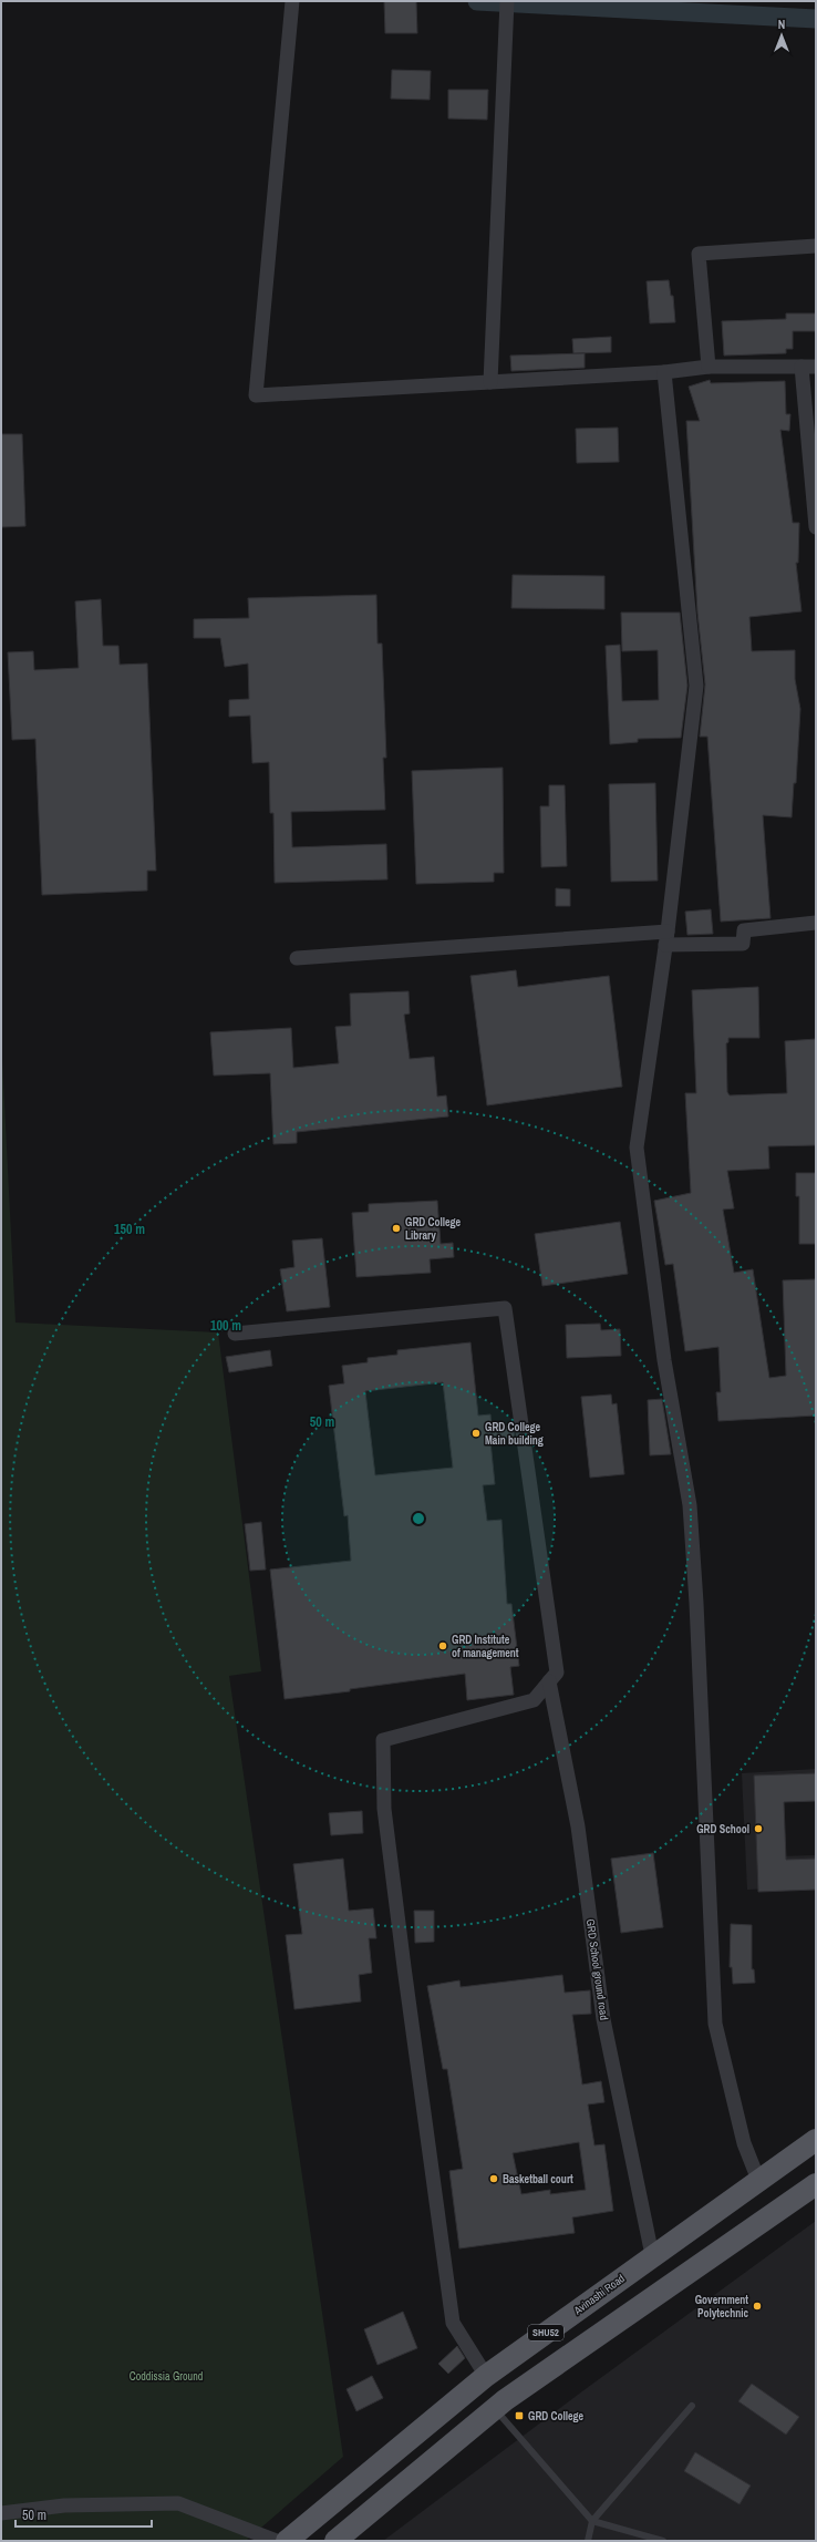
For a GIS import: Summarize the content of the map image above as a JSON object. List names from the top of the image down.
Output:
{
  "streets": {
    "main road": ["Avinashi Road", "SHU52"],
    "street": ["GRD School ground road"]
  },
  "crossings": [
    ["GRD School ground road", "Avinashi Road"]
  ],
  "parks": ["Coddissia Ground"],
  "places": {
    "other": [
      "GRD College Library",
      "GRD College Main building",
      "GRD Institute of management",
      "GRD School",
      "Basketball court",
      "Government Polytechnic"
    ],
    "transit": ["GRD College"]
  },
  "scale_bar": "50 m",
  "north": "top",
  "rings": ["150 m", "100 m", "50 m"]
}
